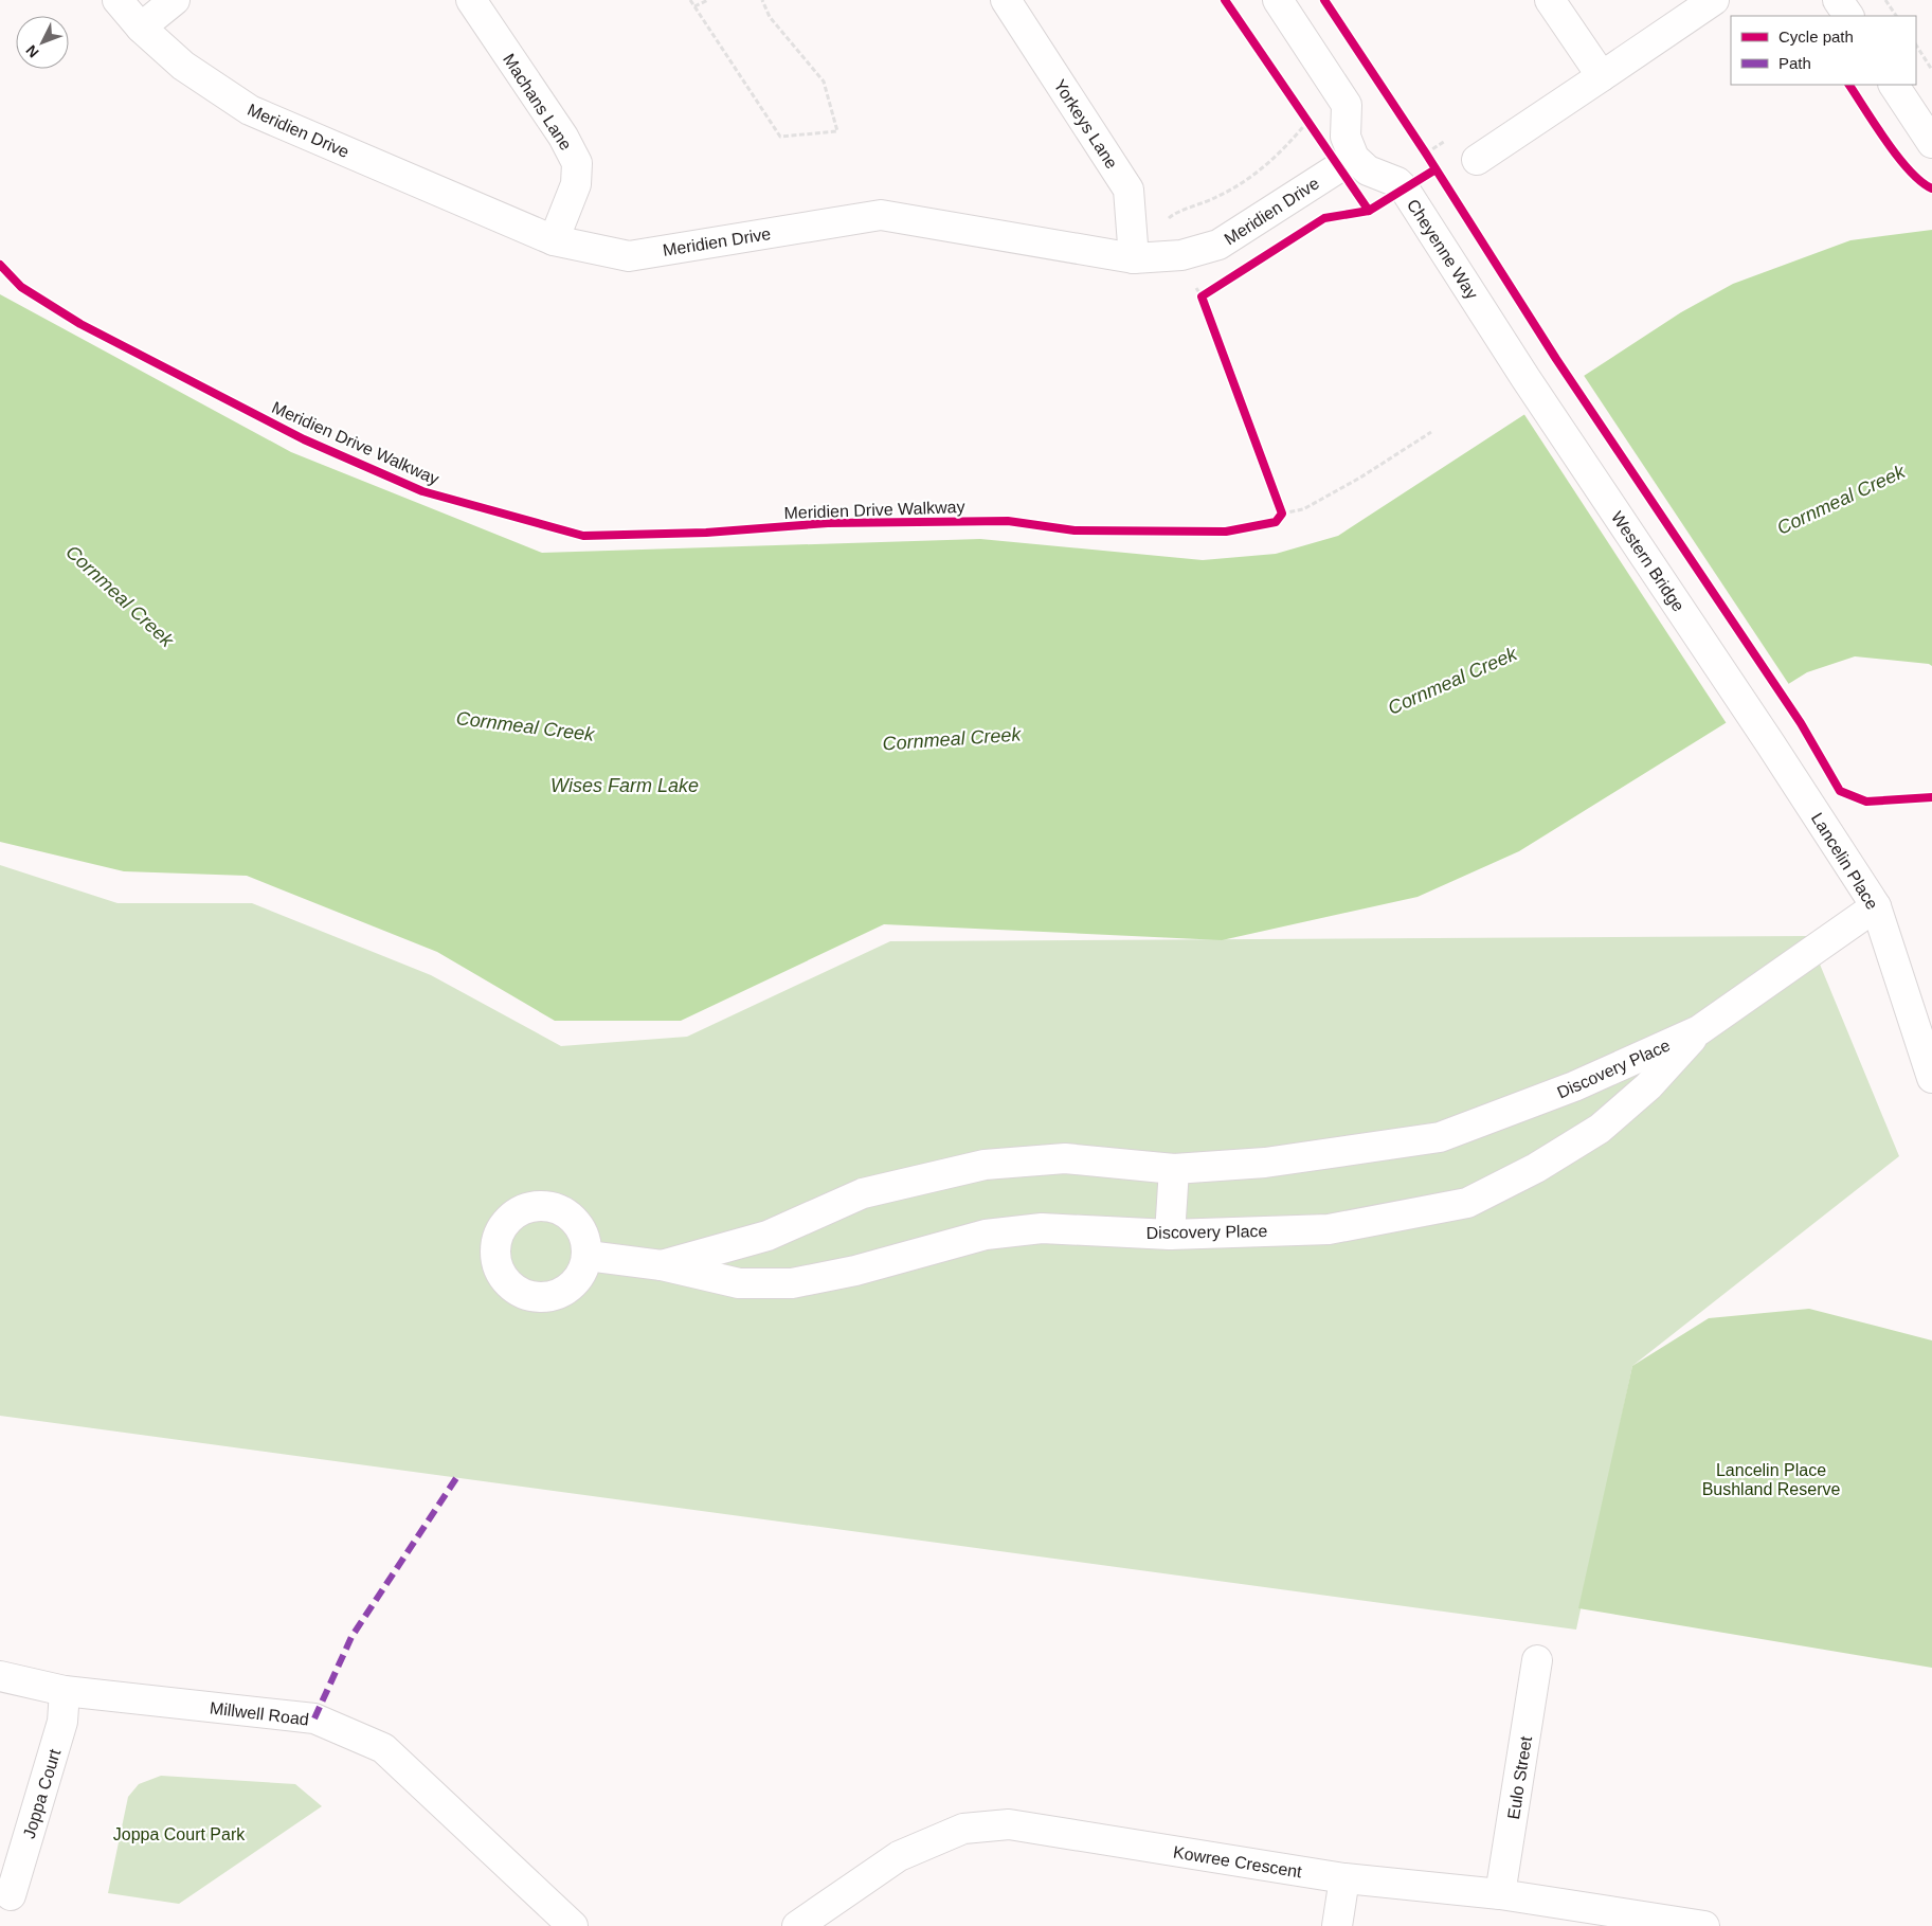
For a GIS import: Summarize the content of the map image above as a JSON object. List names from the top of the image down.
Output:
{
  "streets": {
    "street": [
      "Machans Lane",
      "Yorkeys Lane",
      "Meridien Drive",
      "Cheyenne Way",
      "Western Bridge",
      "Lancelin Place",
      "Discovery Place",
      "Millwell Road",
      "Eulo Street",
      "Joppa Court",
      "Kowree Crescent"
    ],
    "cycle path": ["Meridien Drive Walkway"]
  },
  "crossings": [
    ["Machans Lane", "Meridien Drive"],
    ["Yorkeys Lane", "Meridien Drive"],
    ["Meridien Drive", "Cheyenne Way"],
    ["Cheyenne Way", "Western Bridge"],
    ["Western Bridge", "Lancelin Place"],
    ["Lancelin Place", "Discovery Place"],
    ["Millwell Road", "Joppa Court"],
    ["Eulo Street", "Kowree Crescent"]
  ],
  "water": ["Cornmeal Creek", "Wises Farm Lake"],
  "parks": ["Lancelin Place Bushland Reserve", "Joppa Court Park"],
  "legend": ["Cycle path", "Path"],
  "north": "bottom left"
}
